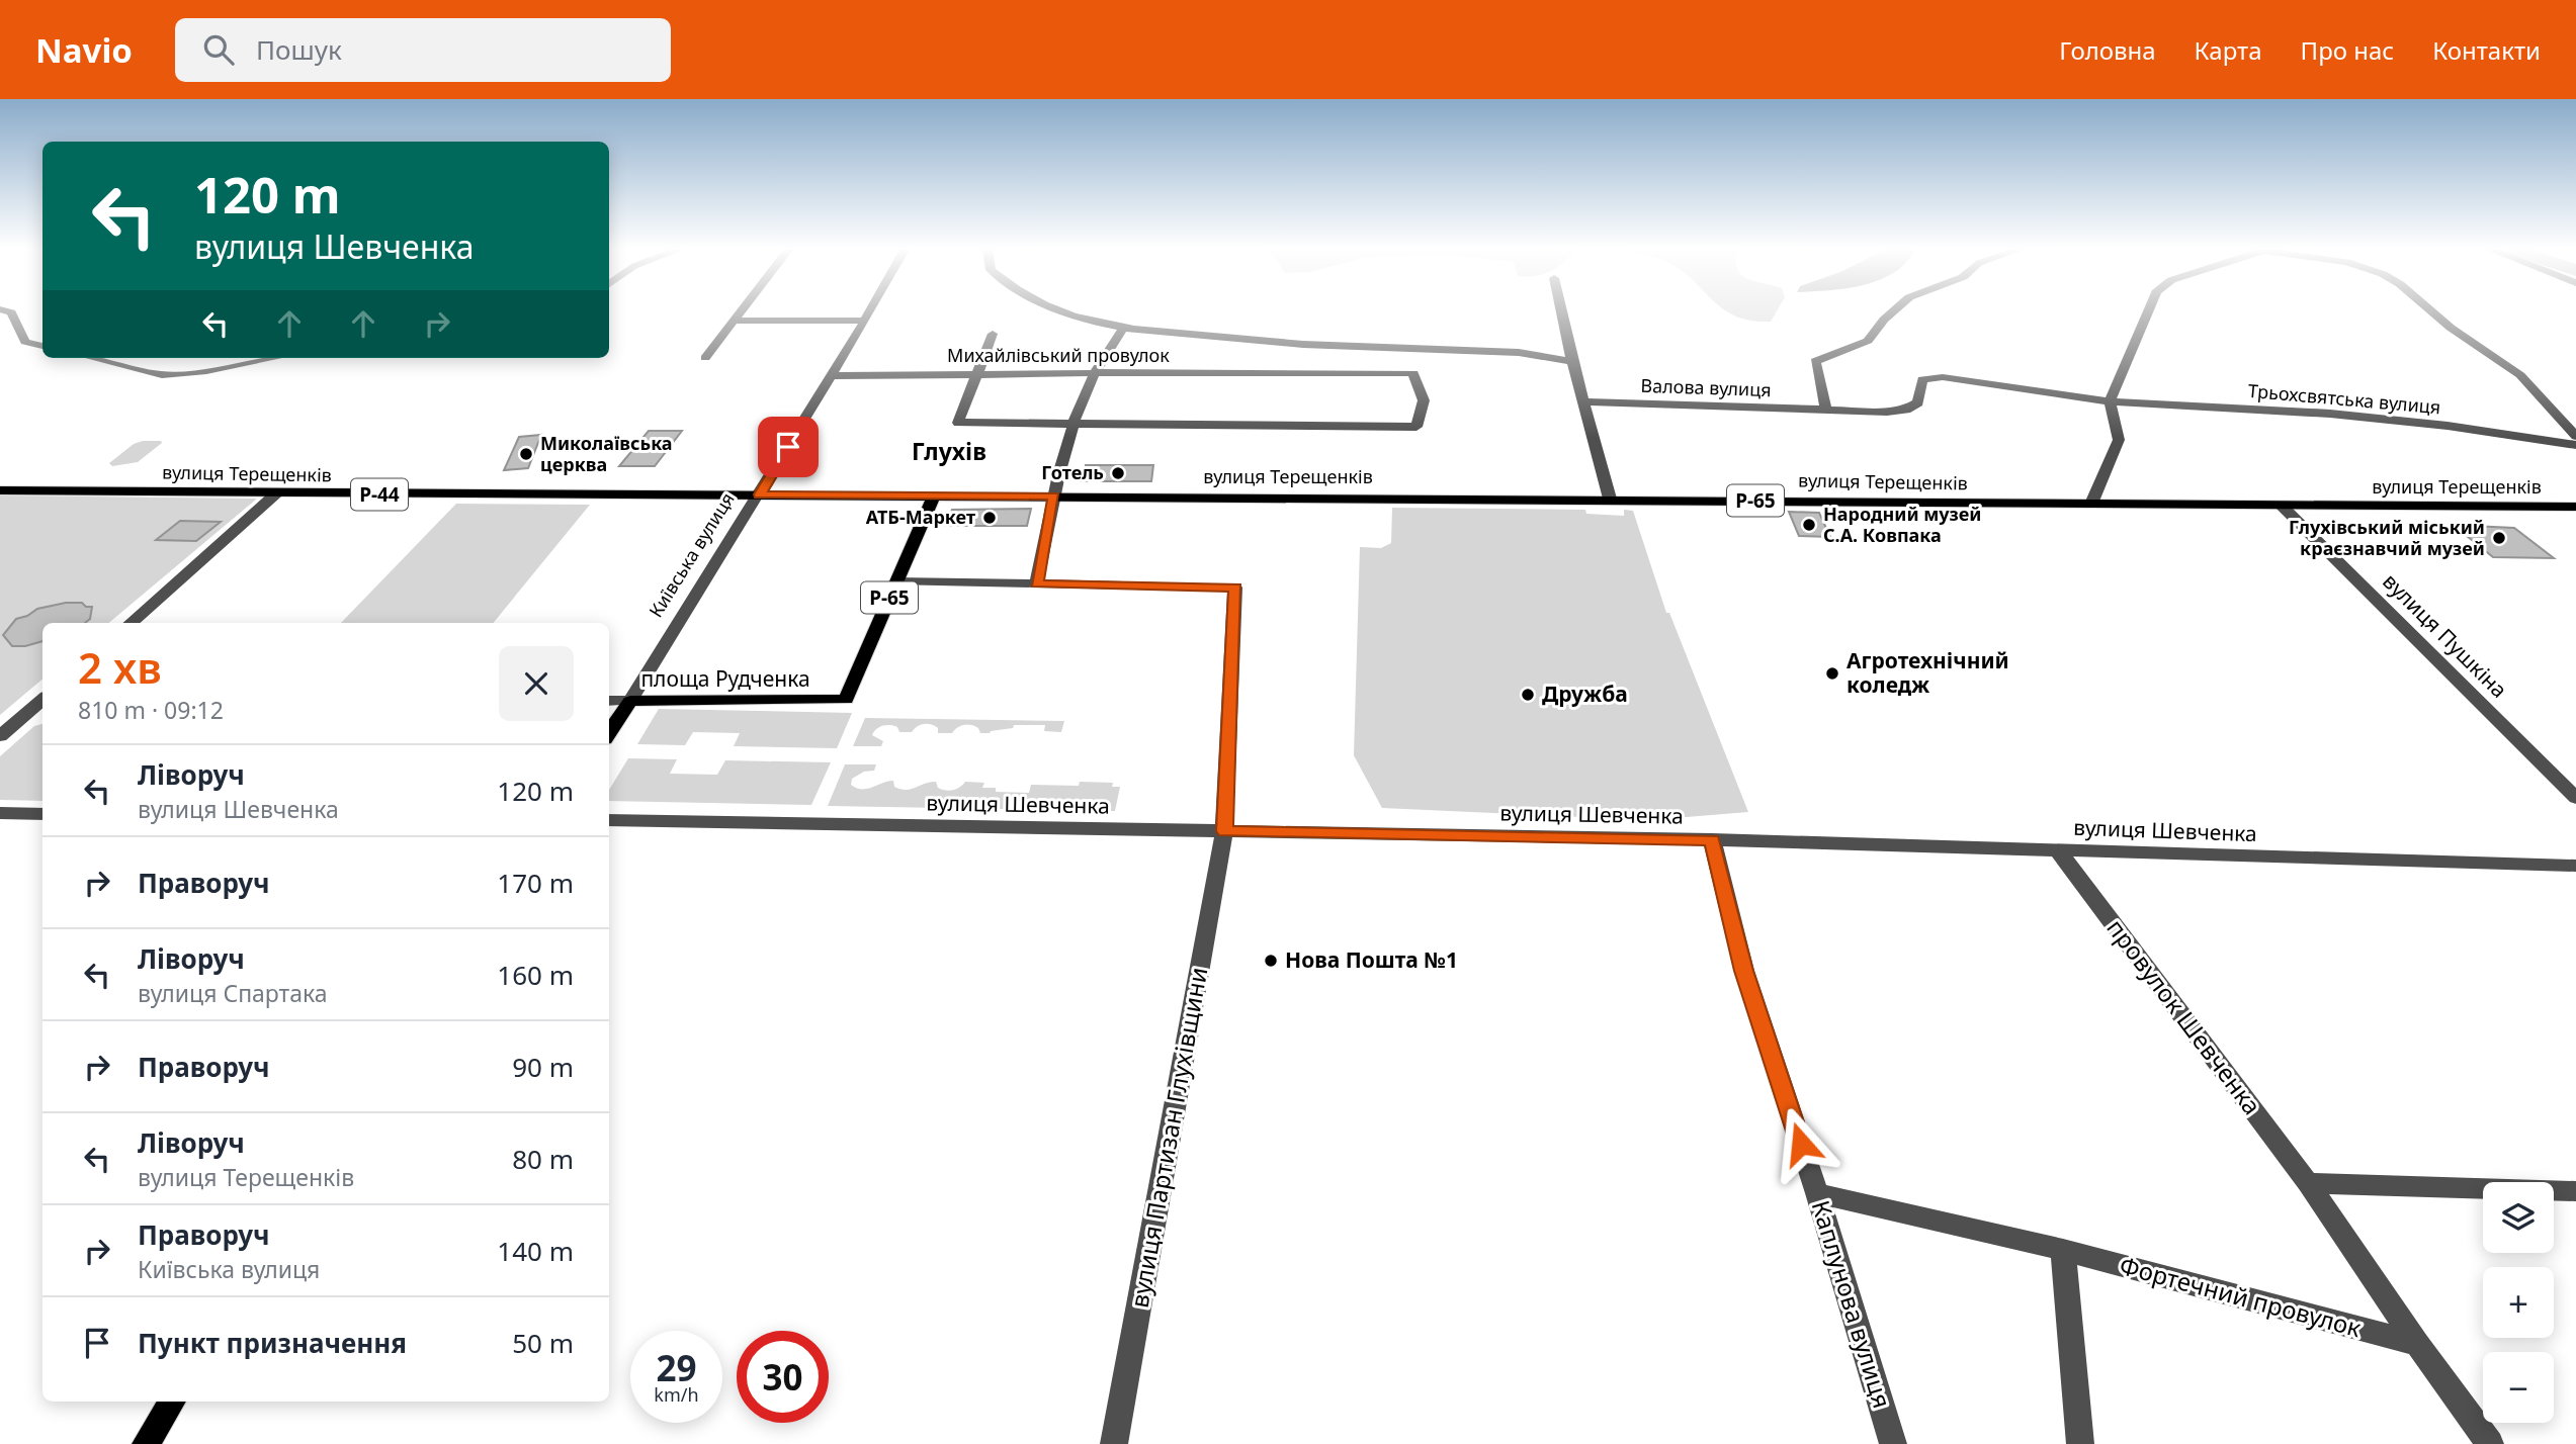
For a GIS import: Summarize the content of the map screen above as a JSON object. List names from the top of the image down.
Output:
{
  "streets": {
    "main road": [
      "вулиця Терещенків",
      "Р-44",
      "Р-65",
      "Київська вулиця",
      "площа Рудченка"
    ],
    "street": [
      "Михайлівський провулок",
      "Валова вулиця",
      "Трьохсвятська вулиця",
      "вулиця Пушкіна",
      "вулиця Шевченка",
      "провулок Шевченка",
      "вулиця Партизан Глухівщини",
      "Фортечний провулок",
      "Каплунова вулиця"
    ]
  },
  "crossings": [
    ["Михайлівський провулок", "Київська вулиця"],
    ["Валова вулиця", "Трьохсвятська вулиця"],
    ["вулиця Терещенків", "Р-65"],
    ["вулиця Терещенків", "Київська вулиця"],
    ["вулиця Терещенків", "вулиця Пушкіна"],
    ["Р-65", "площа Рудченка"],
    ["Київська вулиця", "площа Рудченка"],
    ["вулиця Шевченка", "провулок Шевченка"],
    ["вулиця Шевченка", "вулиця Партизан Глухівщини"],
    ["вулиця Шевченка", "Каплунова вулиця"],
    ["провулок Шевченка", "Фортечний провулок"],
    ["Фортечний провулок", "Каплунова вулиця"]
  ],
  "districts": ["Глухів"],
  "places": [
    "Миколаївська церква",
    "Готель",
    "АТБ-Маркет",
    "Народний музей С.А. Ковпака",
    "Глухівський міський краєзнавчий музей",
    "Агротехнічний коледж",
    "Дружба",
    "Нова Пошта №1"
  ],
  "page": {
    "header": "Navio",
    "search": "Пошук",
    "nav": [
      "Головна",
      "Карта",
      "Про нас",
      "Контакти"
    ],
    "turn": ["120 m", "вулиця Шевченка"],
    "heading": ["2 хв", "810 m · 09:12"],
    "list": [
      {
        "name": "Ліворуч",
        "note": "вулиця Шевченка",
        "value": "120 m"
      },
      {
        "name": "Праворуч",
        "value": "170 m"
      },
      {
        "name": "Ліворуч",
        "note": "вулиця Спартака",
        "value": "160 m"
      },
      {
        "name": "Праворуч",
        "value": "90 m"
      },
      {
        "name": "Ліворуч",
        "note": "вулиця Терещенків",
        "value": "80 m"
      },
      {
        "name": "Праворуч",
        "note": "Київська вулиця",
        "value": "140 m"
      },
      {
        "name": "Пункт призначення",
        "value": "50 m"
      }
    ],
    "map_buttons": ["+", "−"],
    "speed": "29 km/h",
    "limit": "30"
  }
}
